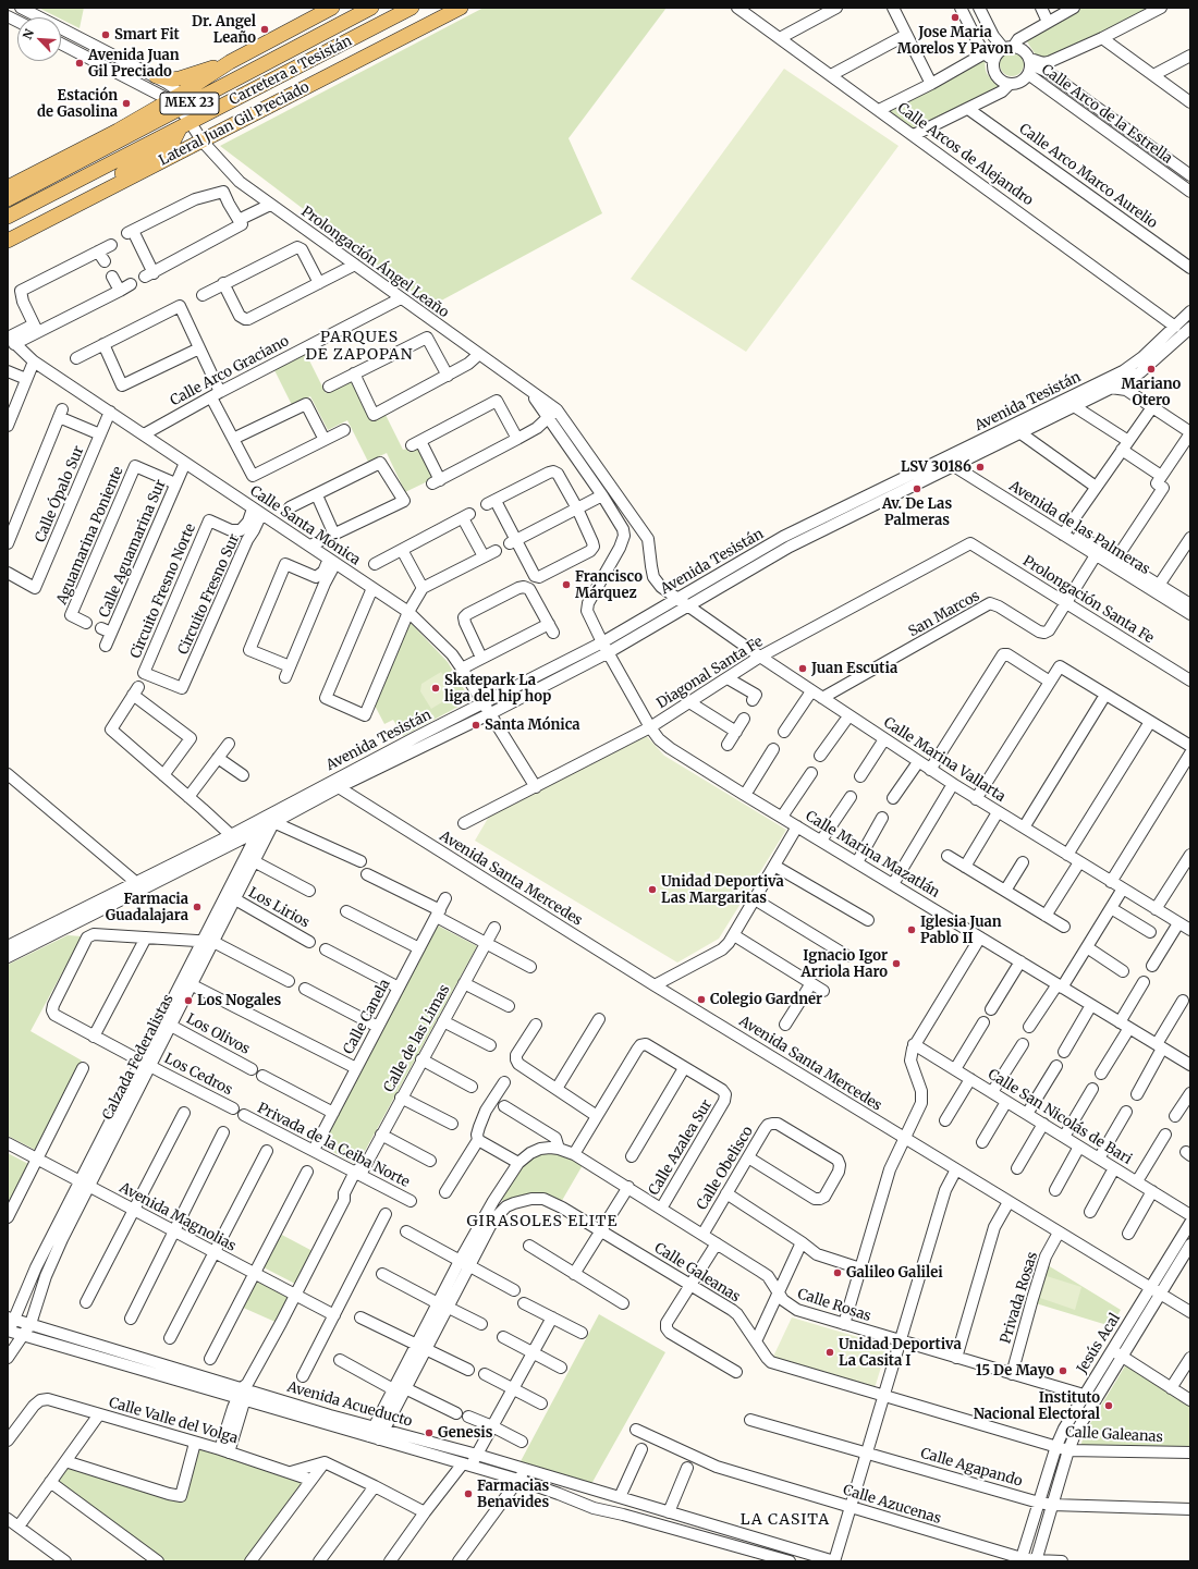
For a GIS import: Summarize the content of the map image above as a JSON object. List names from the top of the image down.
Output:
{
  "streets": {
    "main road": ["Carretera a Tesistán", "MEX 23", "Lateral Juan Gil Preciado"],
    "street": [
      "Calle Arco de la Estrella",
      "Calle Arcos de Alejandro",
      "Calle Arco Marco Aurelio",
      "Prolongación Ángel Leaño",
      "Calle Arco Graciano",
      "Avenida Tesistán",
      "Calle Ópalo Sur",
      "Calle Santa Mónica",
      "Avenida de las Palmeras",
      "Aguamarina Poniente",
      "Calle Aguamarina Sur",
      "Circuito Fresno Norte",
      "Circuito Fresno Sur",
      "Prolongación Santa Fe",
      "San Marcos",
      "Diagonal Santa Fe",
      "Calle Marina Vallarta",
      "Calle Marina Mazatlán",
      "Avenida Santa Mercedes",
      "Los Lirios",
      "Calle Canela",
      "Los Olivos",
      "Calle de las Limas",
      "Calzada Federalistas",
      "Los Cedros",
      "Calle San Nicolás de Bari",
      "Privada de la Ceiba Norte",
      "Calle Azalea Sur",
      "Calle Obelisco",
      "Avenida Magnolias",
      "Calle Galeanas",
      "Privada Rosas",
      "Calle Rosas",
      "Jesús Acal",
      "Avenida Acueducto",
      "Calle Valle del Volga",
      "Calle Agapando",
      "Calle Azucenas"
    ]
  },
  "crossings": [
    ["Carretera a Tesistán", "Prolongación Ángel Leaño"],
    ["Lateral Juan Gil Preciado", "Prolongación Ángel Leaño"],
    ["Calle Arcos de Alejandro", "Avenida Tesistán"],
    ["Prolongación Ángel Leaño", "Calle Arco Graciano"],
    ["Prolongación Ángel Leaño", "Avenida Tesistán"],
    ["Prolongación Ángel Leaño", "Calle Marina Vallarta"],
    ["Calle Arco Graciano", "Calle Santa Mónica"],
    ["Avenida Tesistán", "Calle Santa Mónica"],
    ["Avenida Tesistán", "Avenida de las Palmeras"],
    ["Avenida Tesistán", "Calle Marina Vallarta"],
    ["Avenida Tesistán", "Calle Marina Mazatlán"],
    ["Avenida Tesistán", "Avenida Santa Mercedes"],
    ["Avenida Tesistán", "Calzada Federalistas"],
    ["Calle Ópalo Sur", "Calle Santa Mónica"],
    ["Calle Santa Mónica", "Calle Aguamarina Sur"],
    ["Calle Santa Mónica", "Circuito Fresno Norte"],
    ["Calle Santa Mónica", "Circuito Fresno Sur"],
    ["Calle Santa Mónica", "Diagonal Santa Fe"],
    ["Avenida de las Palmeras", "San Marcos"],
    ["Aguamarina Poniente", "Calle Aguamarina Sur"],
    ["Circuito Fresno Norte", "Circuito Fresno Sur"],
    ["Prolongación Santa Fe", "San Marcos"],
    ["Prolongación Santa Fe", "Diagonal Santa Fe"],
    ["San Marcos", "Calle Marina Vallarta"],
    ["Diagonal Santa Fe", "Calle Marina Vallarta"],
    ["Diagonal Santa Fe", "Calle Marina Mazatlán"],
    ["Avenida Santa Mercedes", "Privada Rosas"],
    ["Avenida Santa Mercedes", "Jesús Acal"],
    ["Los Lirios", "Calzada Federalistas"],
    ["Calle Canela", "Privada de la Ceiba Norte"],
    ["Los Olivos", "Calzada Federalistas"],
    ["Calle de las Limas", "Privada de la Ceiba Norte"],
    ["Calle de las Limas", "Avenida Magnolias"],
    ["Calle de las Limas", "Avenida Acueducto"],
    ["Calle de las Limas", "Calle Valle del Volga"],
    ["Calzada Federalistas", "Los Cedros"],
    ["Calzada Federalistas", "Avenida Magnolias"],
    ["Calzada Federalistas", "Avenida Acueducto"],
    ["Calle Azalea Sur", "Calle Rosas"],
    ["Calle Obelisco", "Calle Rosas"],
    ["Calle Galeanas", "Jesús Acal"],
    ["Privada Rosas", "Calle Rosas"],
    ["Calle Rosas", "Jesús Acal"],
    ["Jesús Acal", "Calle Agapando"],
    ["Jesús Acal", "Calle Azucenas"]
  ],
  "districts": ["PARQUES DE ZAPOPAN", "GIRASOLES ELITE", "LA CASITA"],
  "places": [
    "Jose Maria Morelos Y Pavon",
    "Dr. Angel Leaño",
    "Smart Fit",
    "Avenida Juan Gil Preciado",
    "Estación de Gasolina",
    "Mariano Otero",
    "LSV 30186",
    "Av. De Las Palmeras",
    "Francisco Márquez",
    "Juan Escutia",
    "Skatepark La liga del hip hop",
    "Santa Mónica",
    "Unidad Deportiva Las Margaritas",
    "Farmacia Guadalajara",
    "Iglesia Juan Pablo II",
    "Ignacio Igor Arriola Haro",
    "Colegio Gardner",
    "Los Nogales",
    "Galileo Galilei",
    "Unidad Deportiva La Casita I",
    "15 De Mayo",
    "Instituto Nacional Electoral",
    "Genesis",
    "Farmacias Benavides"
  ],
  "north": "top left"
}
